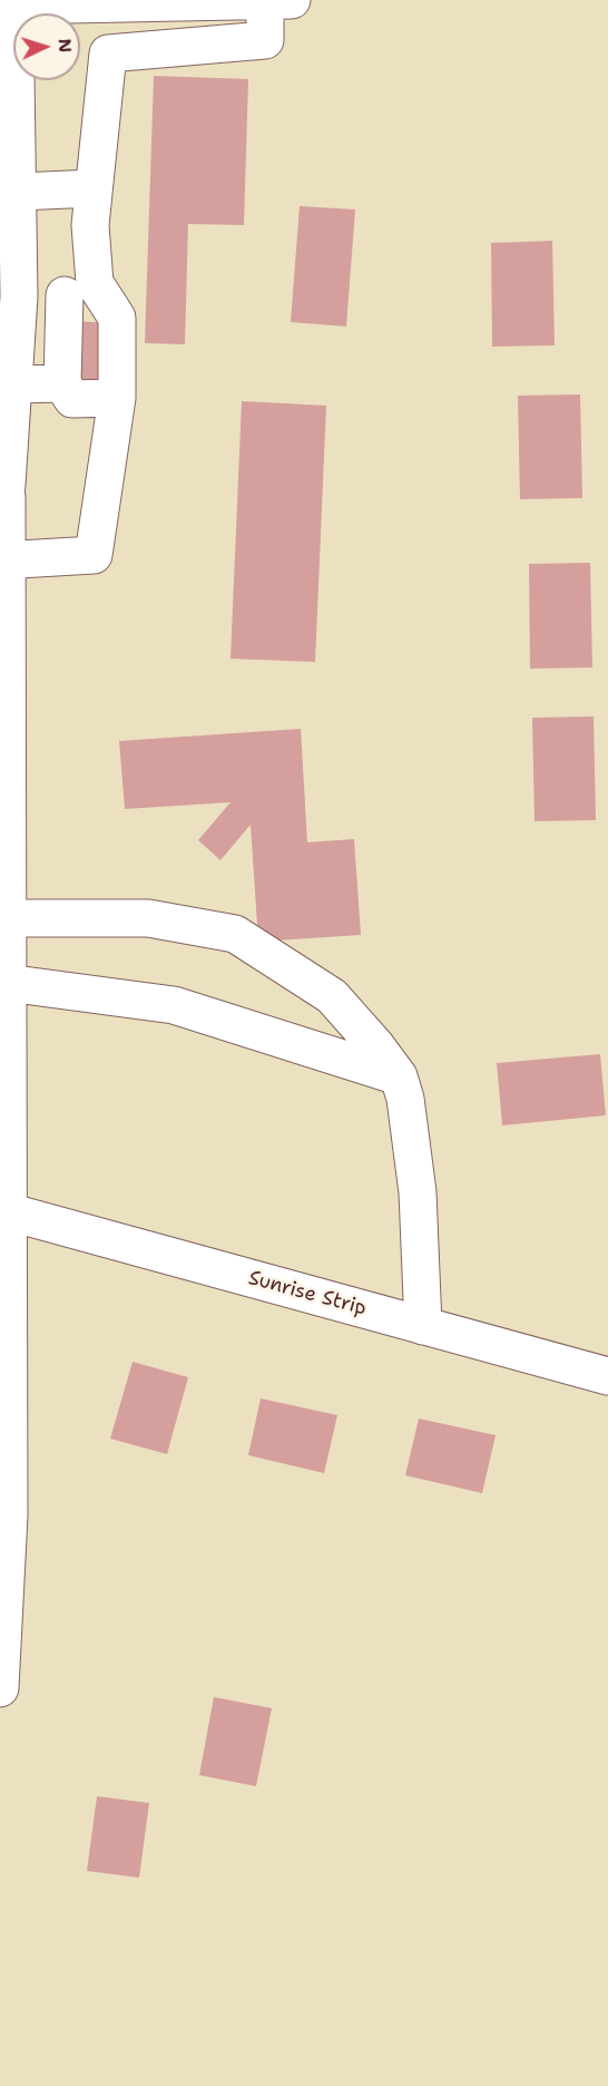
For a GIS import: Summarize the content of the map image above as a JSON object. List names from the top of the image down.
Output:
{
  "streets": {
    "street": ["Sunrise Strip"]
  },
  "north": "right"
}
